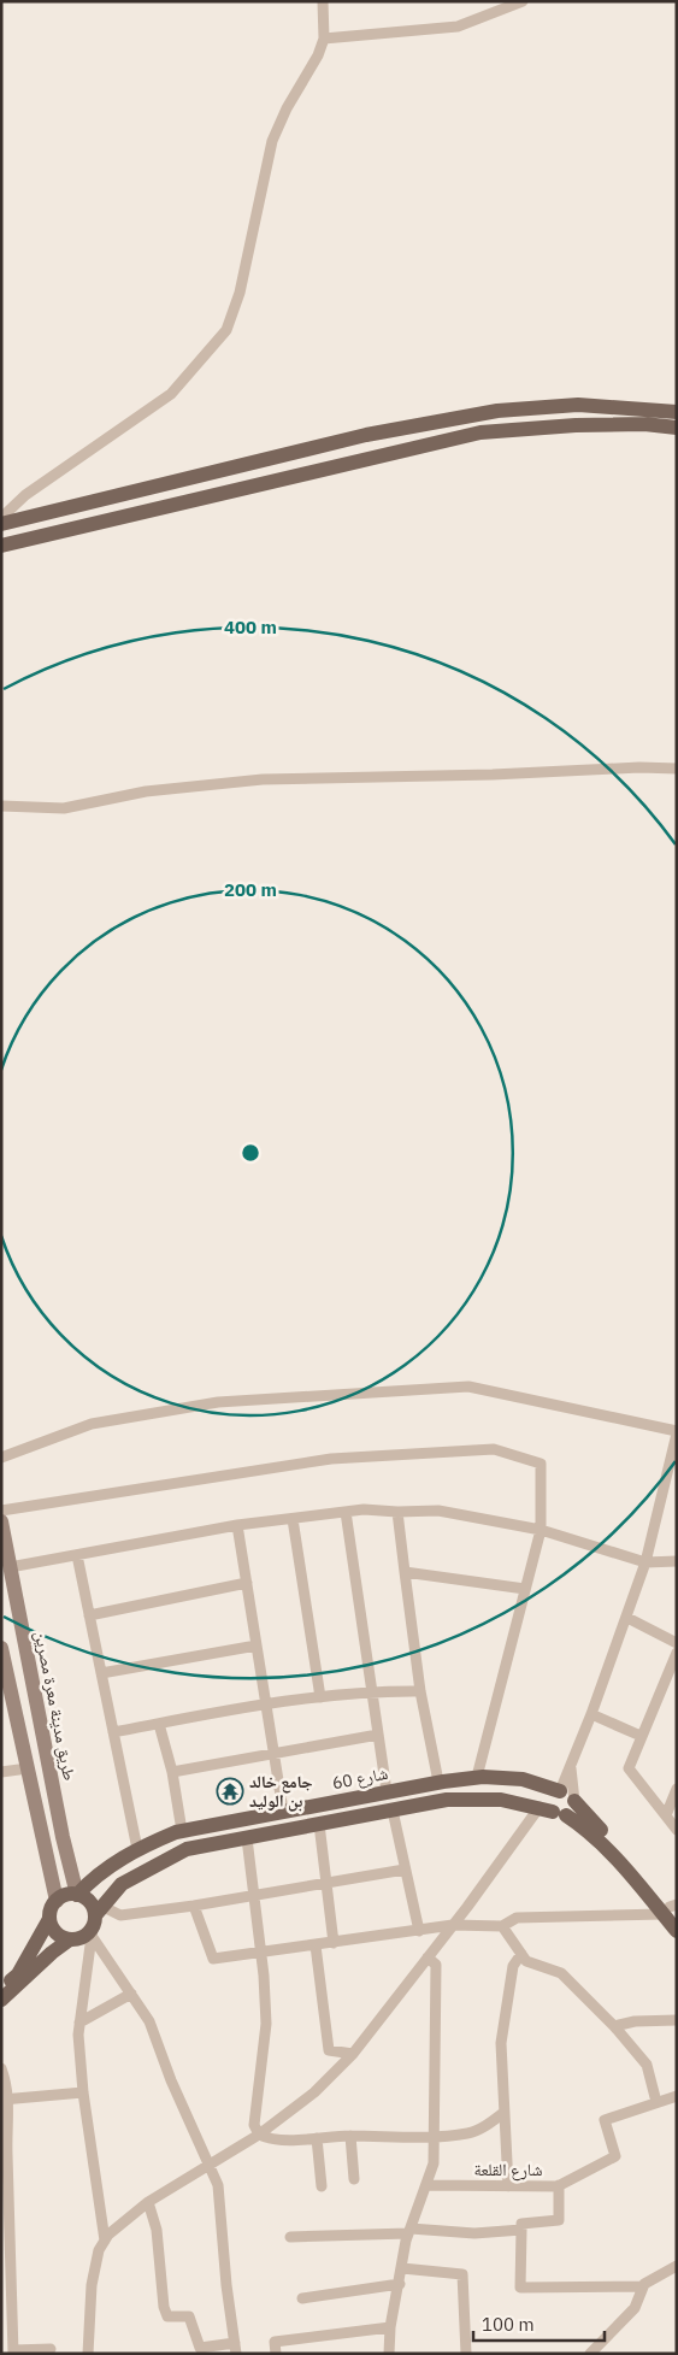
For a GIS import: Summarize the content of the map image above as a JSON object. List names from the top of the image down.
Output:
{
  "streets": {
    "main road": ["طريق مدينة معرة مصرين", "شارع 60"],
    "street": ["شارع القلعة"]
  },
  "crossings": [
    ["طريق مدينة معرة مصرين", "شارع 60"]
  ],
  "places": {
    "temple": ["جامع خالد بن الوليد"]
  },
  "scale_bar": "100 m",
  "rings": ["400 m", "200 m"]
}
